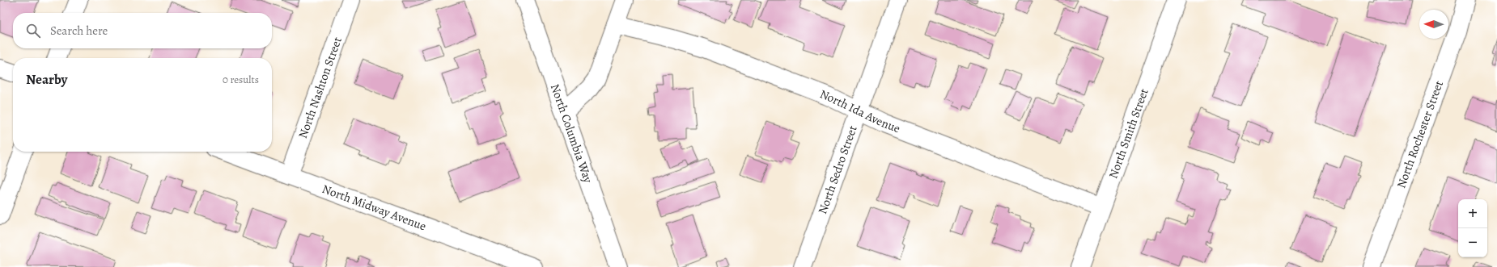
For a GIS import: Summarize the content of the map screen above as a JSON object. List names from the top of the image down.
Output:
{
  "streets": {
    "street": [
      "North Nashton Street",
      "North Ida Avenue",
      "North Columbia Way",
      "North Smith Street",
      "North Rochester Street",
      "North Sedro Street",
      "North Midway Avenue"
    ]
  },
  "crossings": [
    ["North Nashton Street", "North Midway Avenue"],
    ["North Ida Avenue", "North Smith Street"],
    ["North Ida Avenue", "North Sedro Street"]
  ],
  "north": "left",
  "page": {
    "search": "Search here",
    "heading": ["Nearby", "0 results"],
    "map_buttons": ["+", "−"]
  }
}
